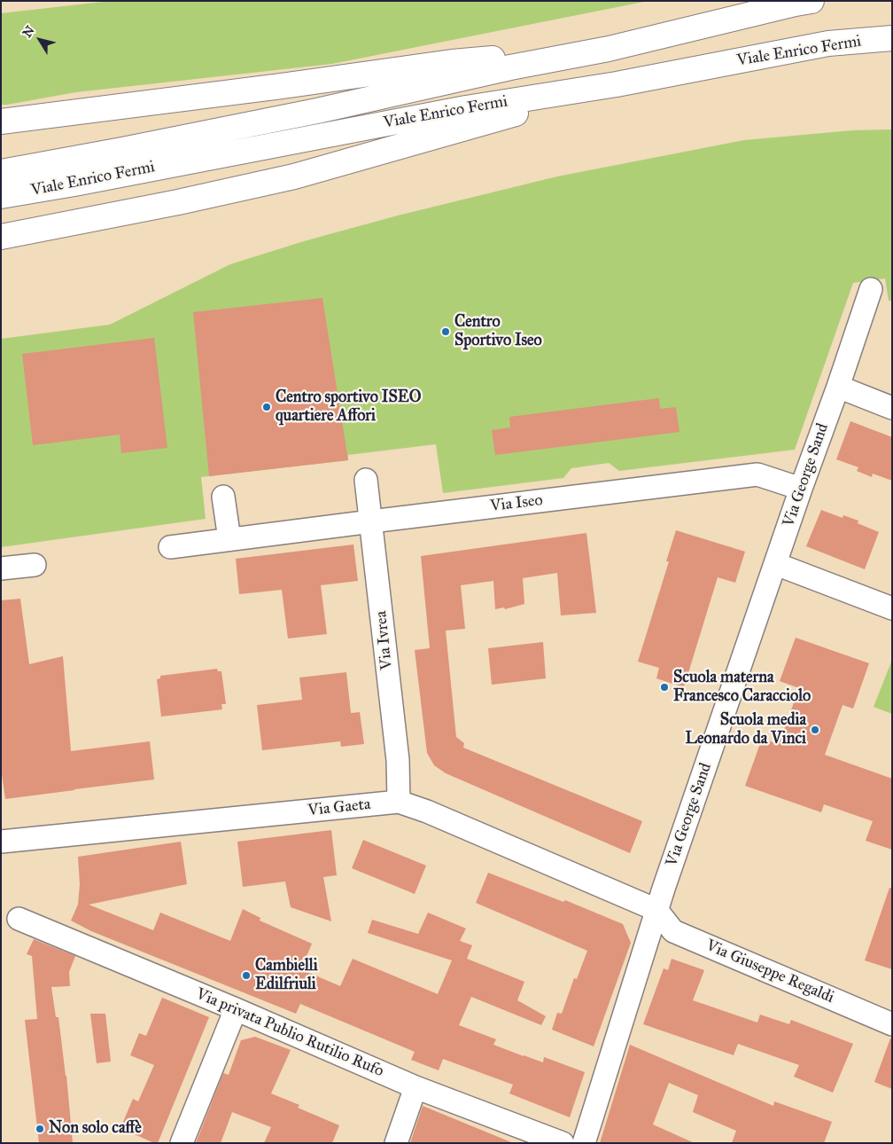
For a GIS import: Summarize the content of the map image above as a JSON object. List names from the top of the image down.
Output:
{
  "streets": {
    "highway": ["Viale Enrico Fermi"],
    "street": [
      "Via George Sand",
      "Via Iseo",
      "Via Ivrea",
      "Via Gaeta",
      "Via Giuseppe Regaldi",
      "Via privata Publio Rutilio Rufo"
    ]
  },
  "crossings": [
    ["Via George Sand", "Via Iseo"],
    ["Via George Sand", "Via Gaeta"],
    ["Via George Sand", "Via Giuseppe Regaldi"],
    ["Via Iseo", "Via Ivrea"],
    ["Via Ivrea", "Via Gaeta"],
    ["Via Gaeta", "Via Giuseppe Regaldi"]
  ],
  "places": [
    "Centro Sportivo Iseo",
    "Centro sportivo ISEO quartiere Affori",
    "Scuola materna Francesco Caracciolo",
    "Scuola media Leonardo da Vinci",
    "Cambielli Edilfriuli",
    "Non solo caffè"
  ],
  "north": "top left"
}
